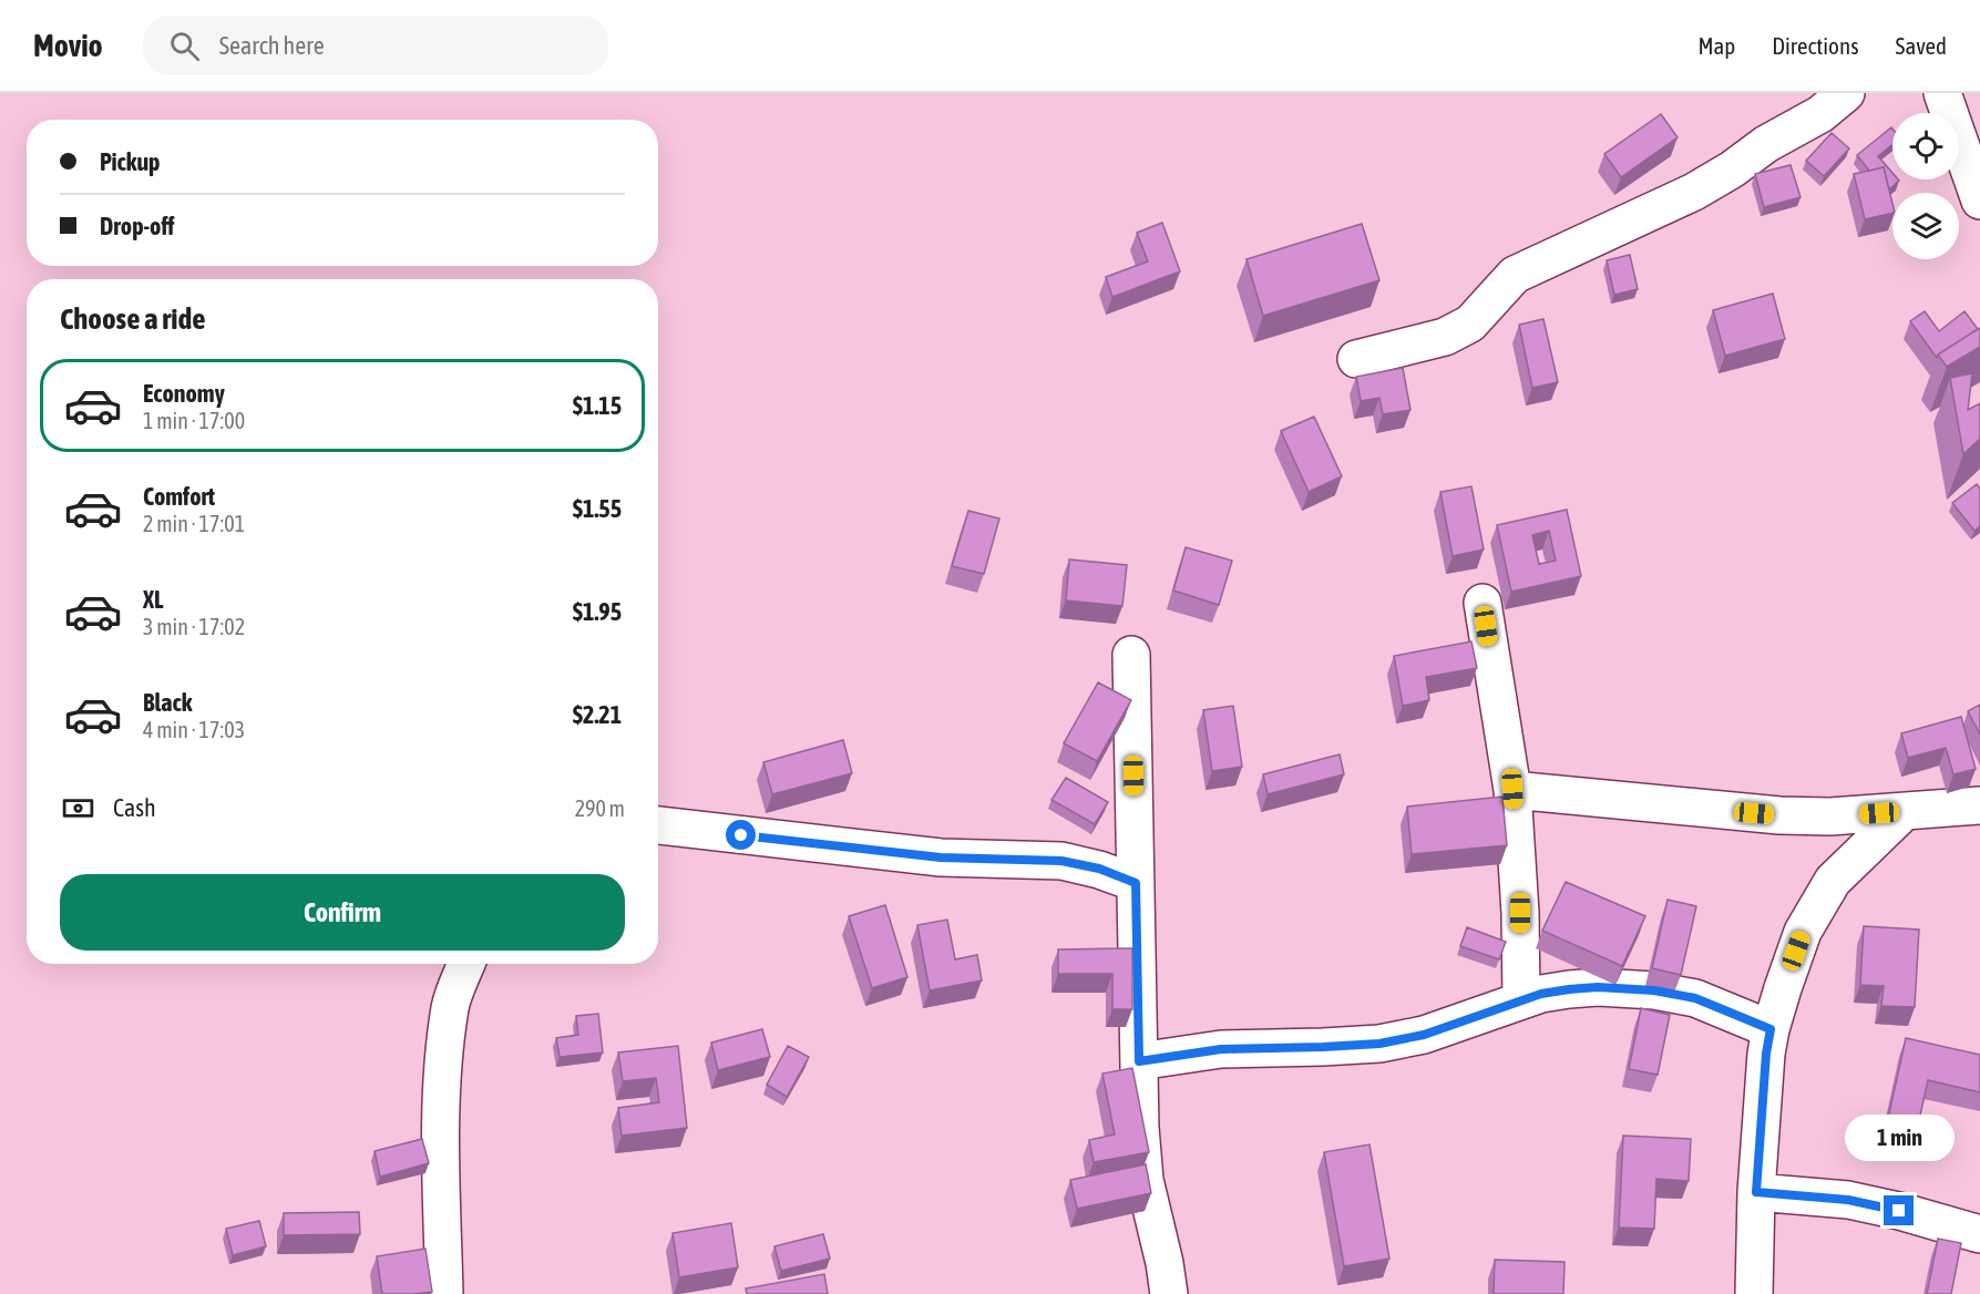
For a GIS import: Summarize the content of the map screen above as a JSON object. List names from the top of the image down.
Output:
{
  "page": {
    "header": "Movio",
    "search": "Search here",
    "nav": ["Map", "Directions", "Saved"],
    "banner": ["Pickup", "Drop-off"],
    "heading": "Choose a ride",
    "list": [
      {
        "name": "Economy",
        "note": "1 min · 17:00",
        "value": "$1.15"
      },
      {
        "name": "Comfort",
        "note": "2 min · 17:01",
        "value": "$1.55"
      },
      {
        "name": "XL",
        "note": "3 min · 17:02",
        "value": "$1.95"
      },
      {
        "name": "Black",
        "note": "4 min · 17:03",
        "value": "$2.21"
      }
    ],
    "pay": ["Cash", "290 m"],
    "buttons": "Confirm",
    "bubble": "1 min"
  }
}
